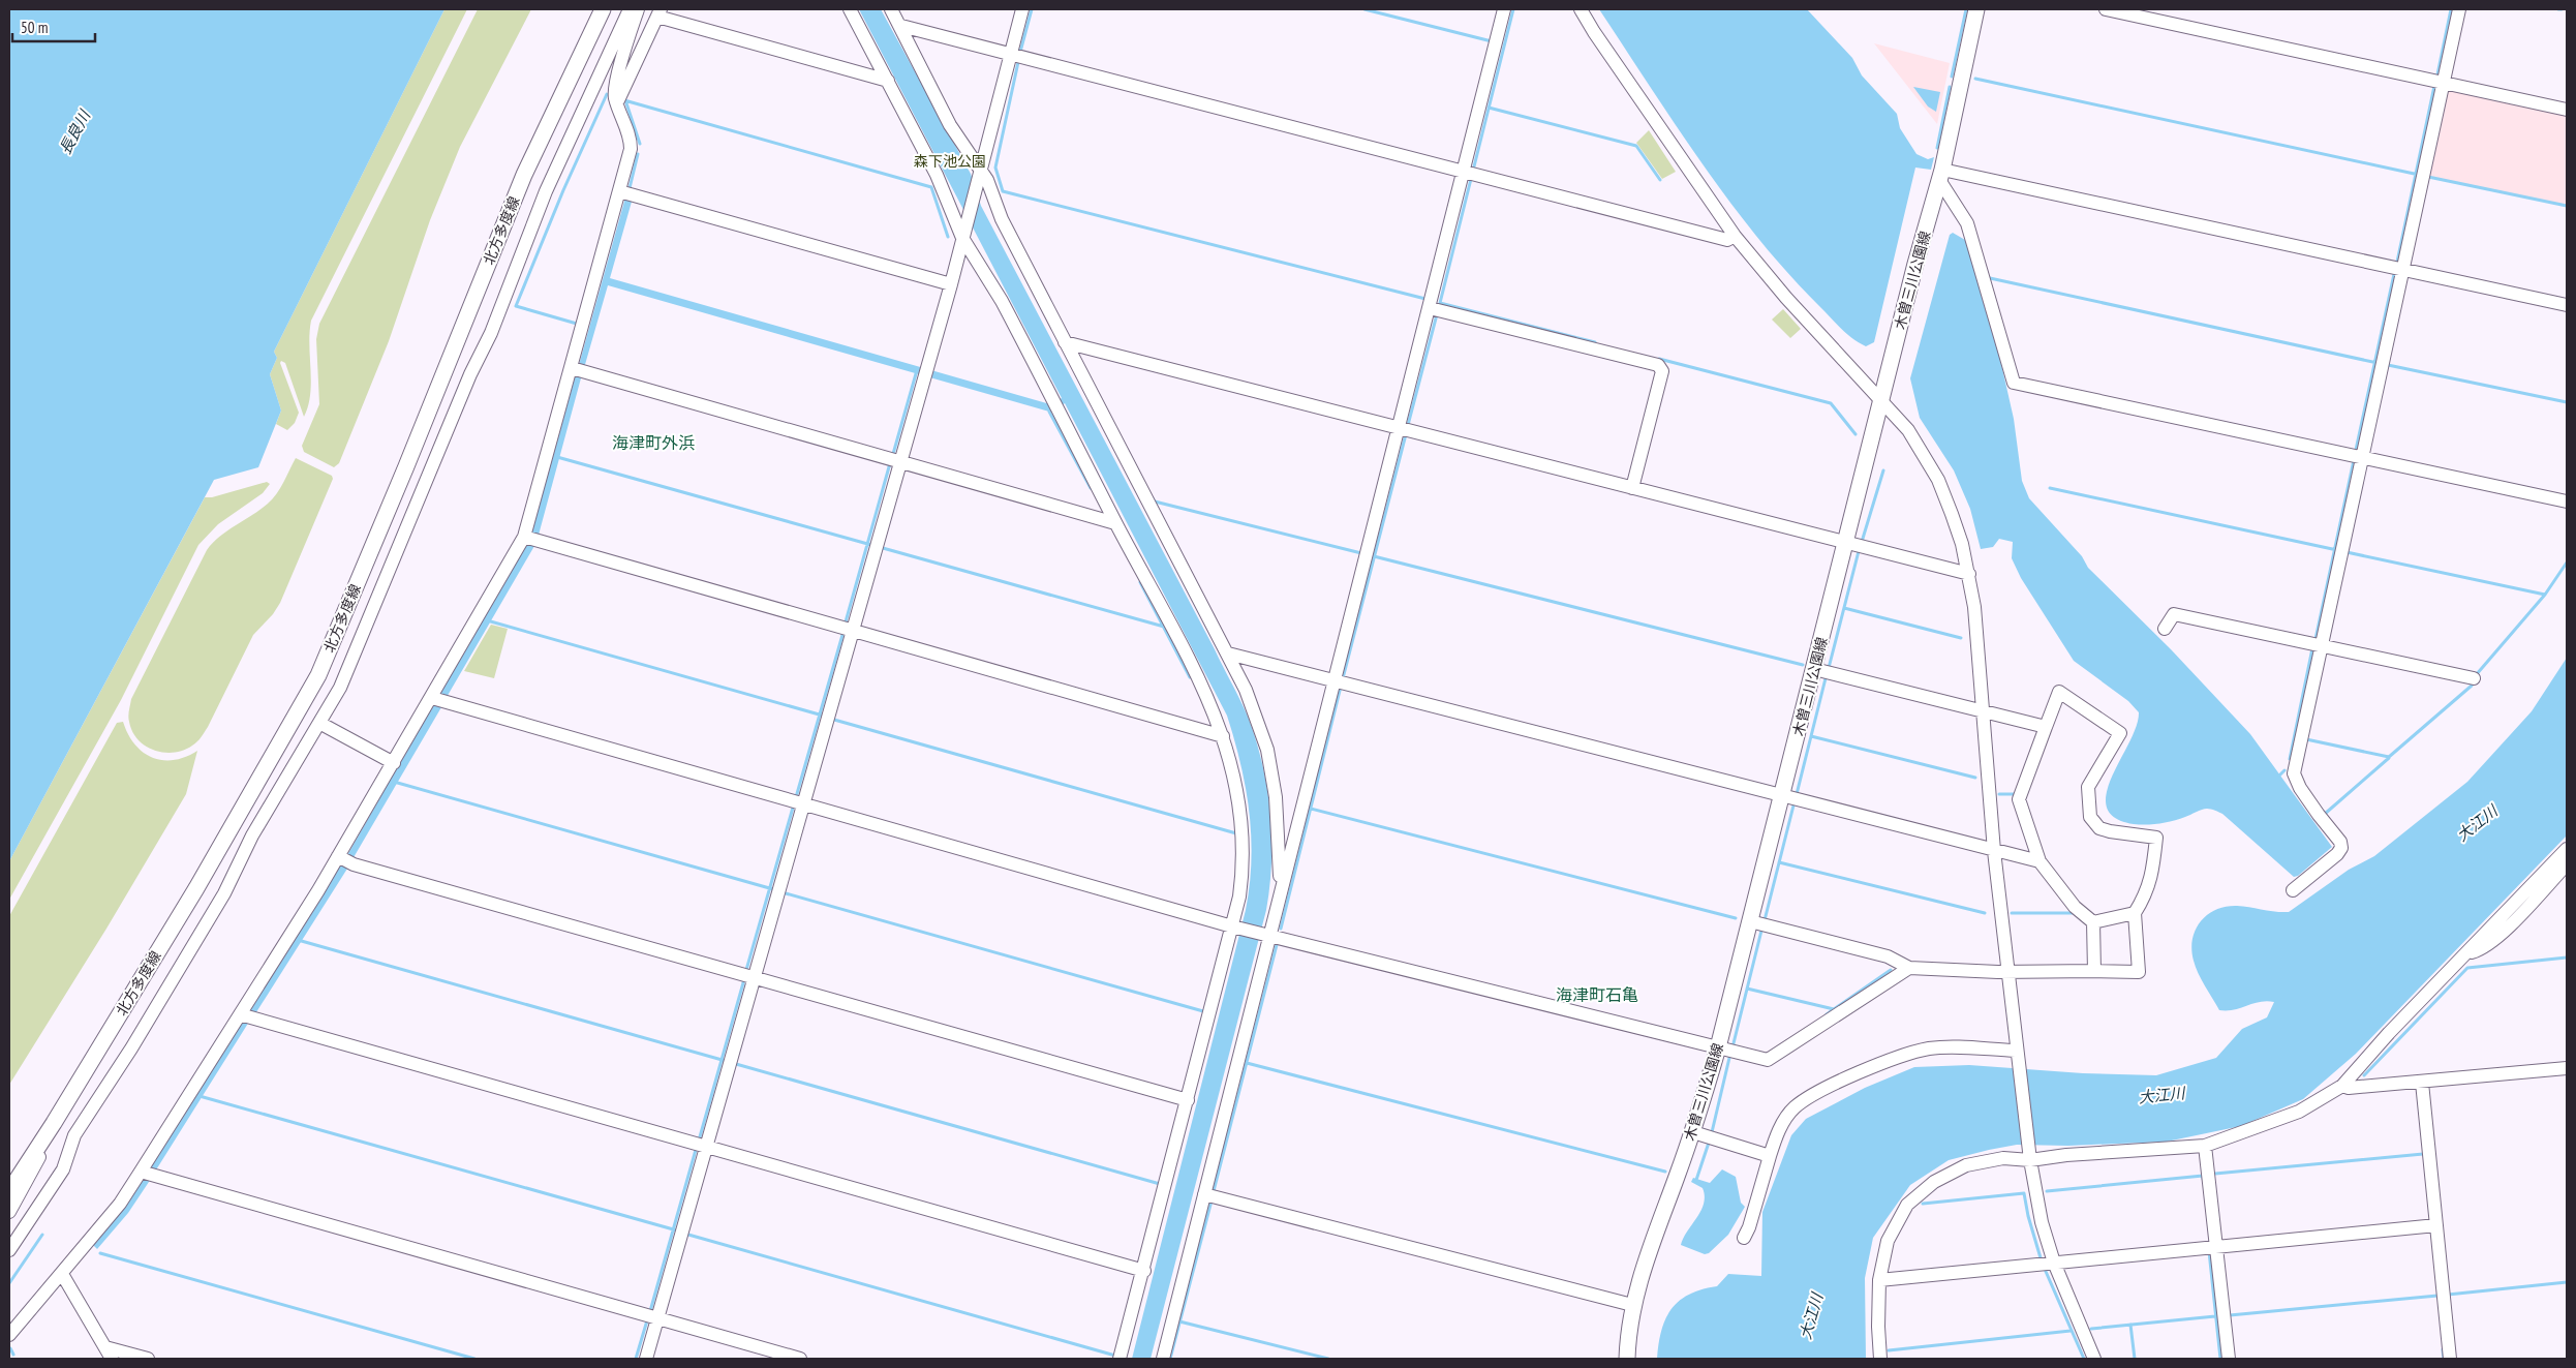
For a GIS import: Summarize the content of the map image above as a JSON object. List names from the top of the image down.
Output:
{
  "streets": {
    "main road": ["北方多度線", "木曽三川公園線"]
  },
  "districts": ["海津町外浜", "海津町石亀"],
  "water": ["長良川", "大江川"],
  "parks": ["森下池公園"],
  "scale_bar": "50 m"
}
